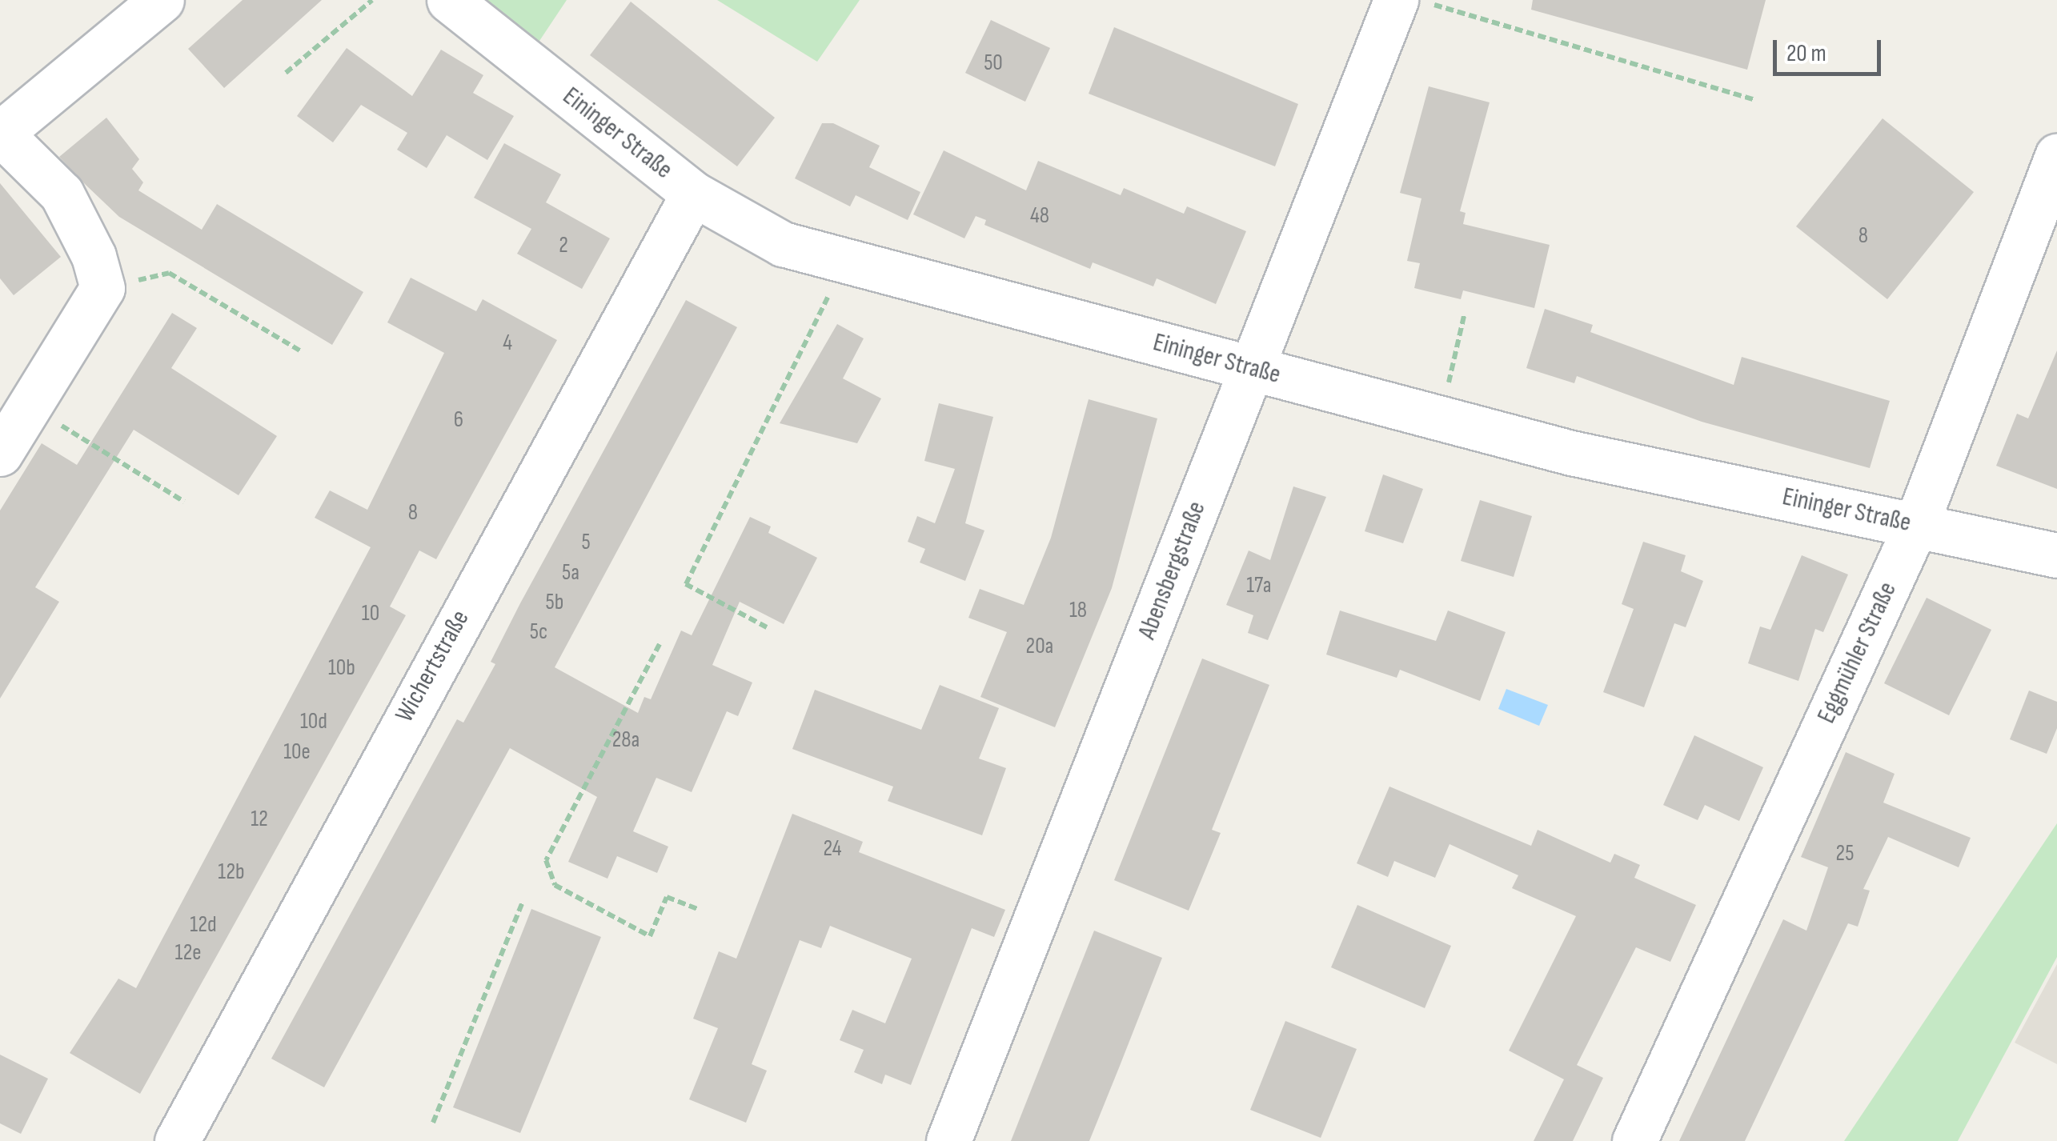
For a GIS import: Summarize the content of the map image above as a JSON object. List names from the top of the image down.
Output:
{
  "streets": {
    "street": [
      "Eininger Straße",
      "Abensbergstraße",
      "Eggmühler Straße",
      "Wichertstraße"
    ]
  },
  "crossings": [
    ["Eininger Straße", "Abensbergstraße"],
    ["Eininger Straße", "Eggmühler Straße"],
    ["Eininger Straße", "Wichertstraße"]
  ],
  "house_numbers": [
    "50",
    "48",
    "8",
    "2",
    "4",
    "6",
    "8",
    "5",
    "5a",
    "17a",
    "5b",
    "18",
    "10",
    "5c",
    "20a",
    "10b",
    "10d",
    "28a",
    "10e",
    "12",
    "24",
    "25",
    "12b",
    "12d",
    "12e"
  ],
  "scale_bar": "20 m"
}
